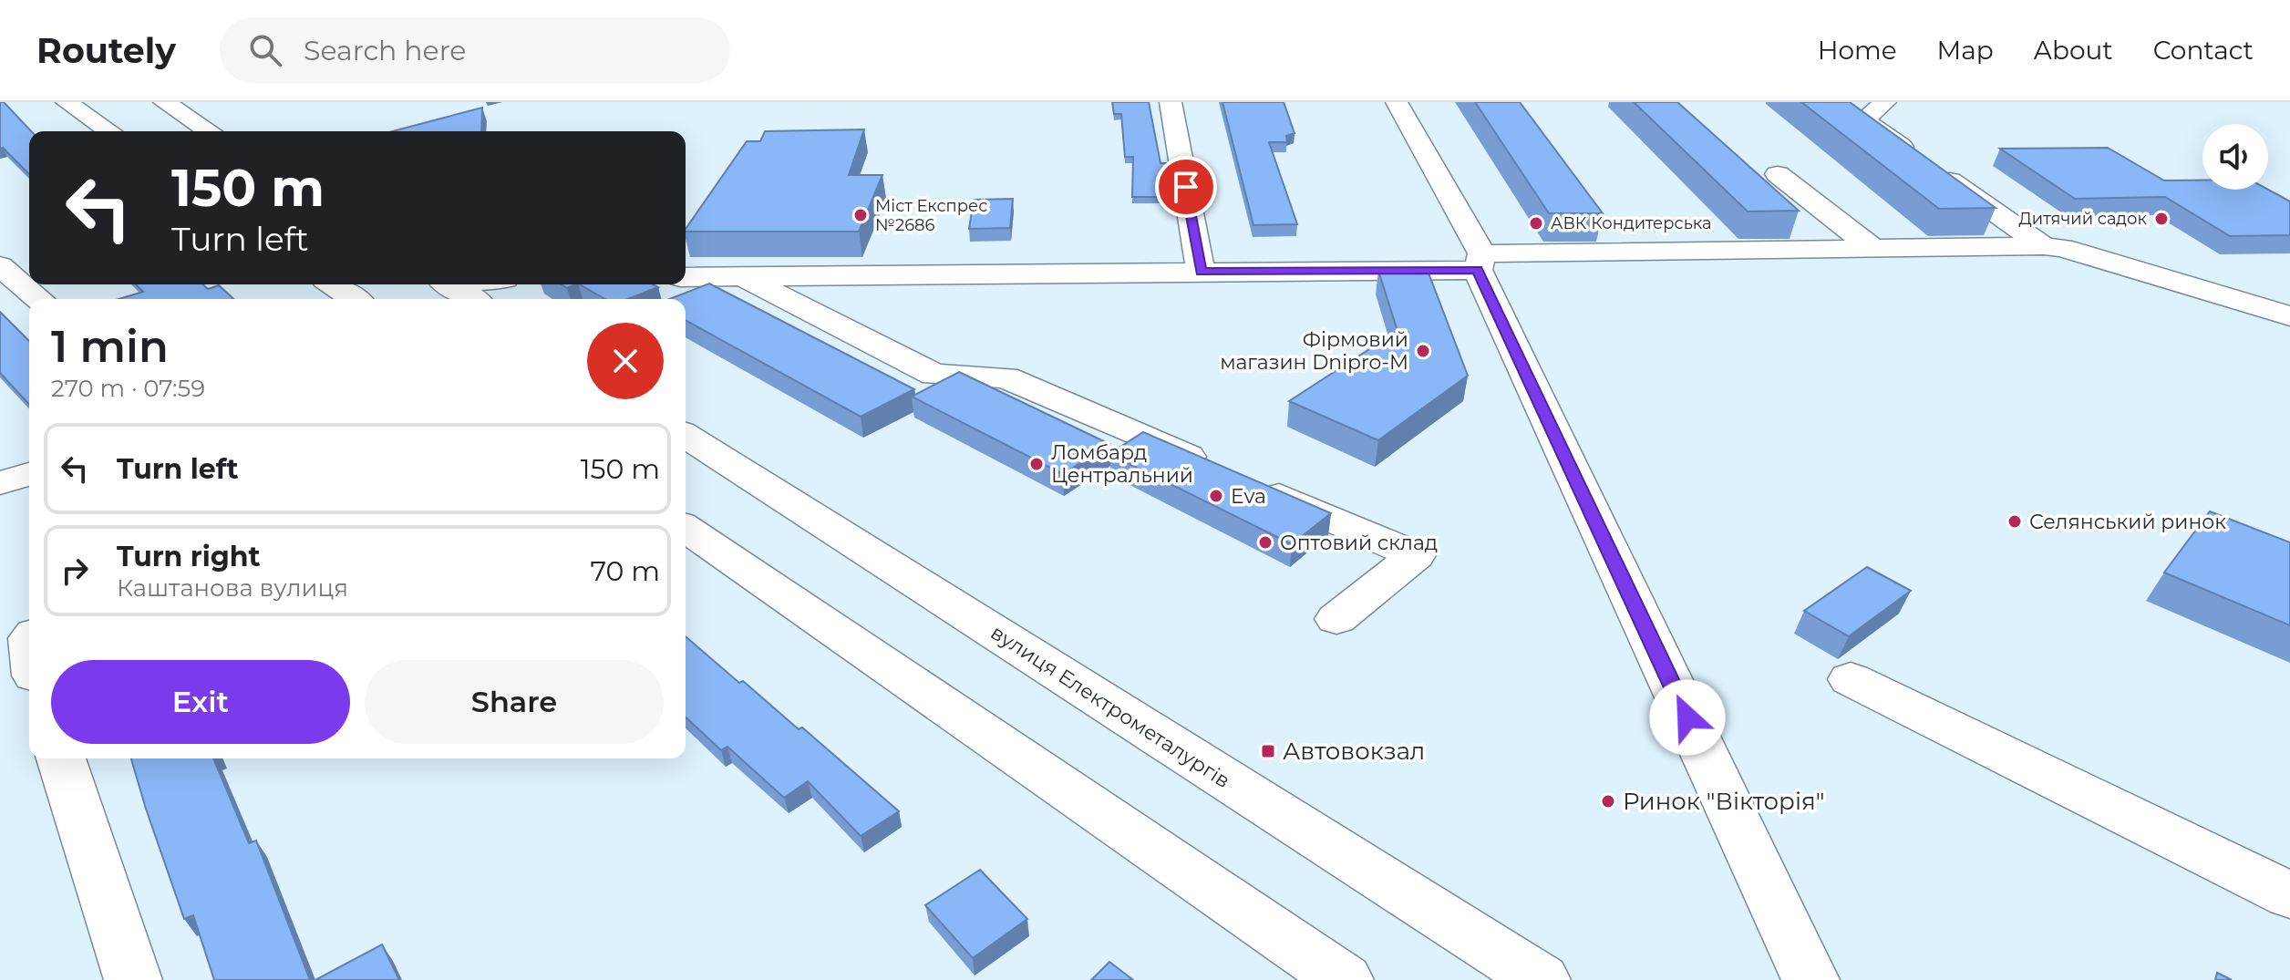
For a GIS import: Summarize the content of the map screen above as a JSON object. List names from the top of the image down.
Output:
{
  "streets": {
    "street": ["вулиця Електрометалургів"]
  },
  "places": {
    "other": [
      "Міст Експрес №2686",
      "Дитячий садок",
      "АВК Кондитерська",
      "Фірмовий магазин Dnipro-M",
      "Ломбард Центральний",
      "Eva",
      "Селянський ринок",
      "Оптовий склад",
      "Ринок \"Вікторія\""
    ],
    "transit": ["Автовокзал"]
  },
  "page": {
    "header": "Routely",
    "search": "Search here",
    "nav": [
      "Home",
      "Map",
      "About",
      "Contact"
    ],
    "turn": ["150 m", "Turn left"],
    "heading": ["1 min", "270 m · 07:59"],
    "list": [
      {
        "name": "Turn left",
        "value": "150 m"
      },
      {
        "name": "Turn right",
        "note": "Каштанова вулиця",
        "value": "70 m"
      }
    ],
    "buttons": ["Exit", "Share"]
  }
}
